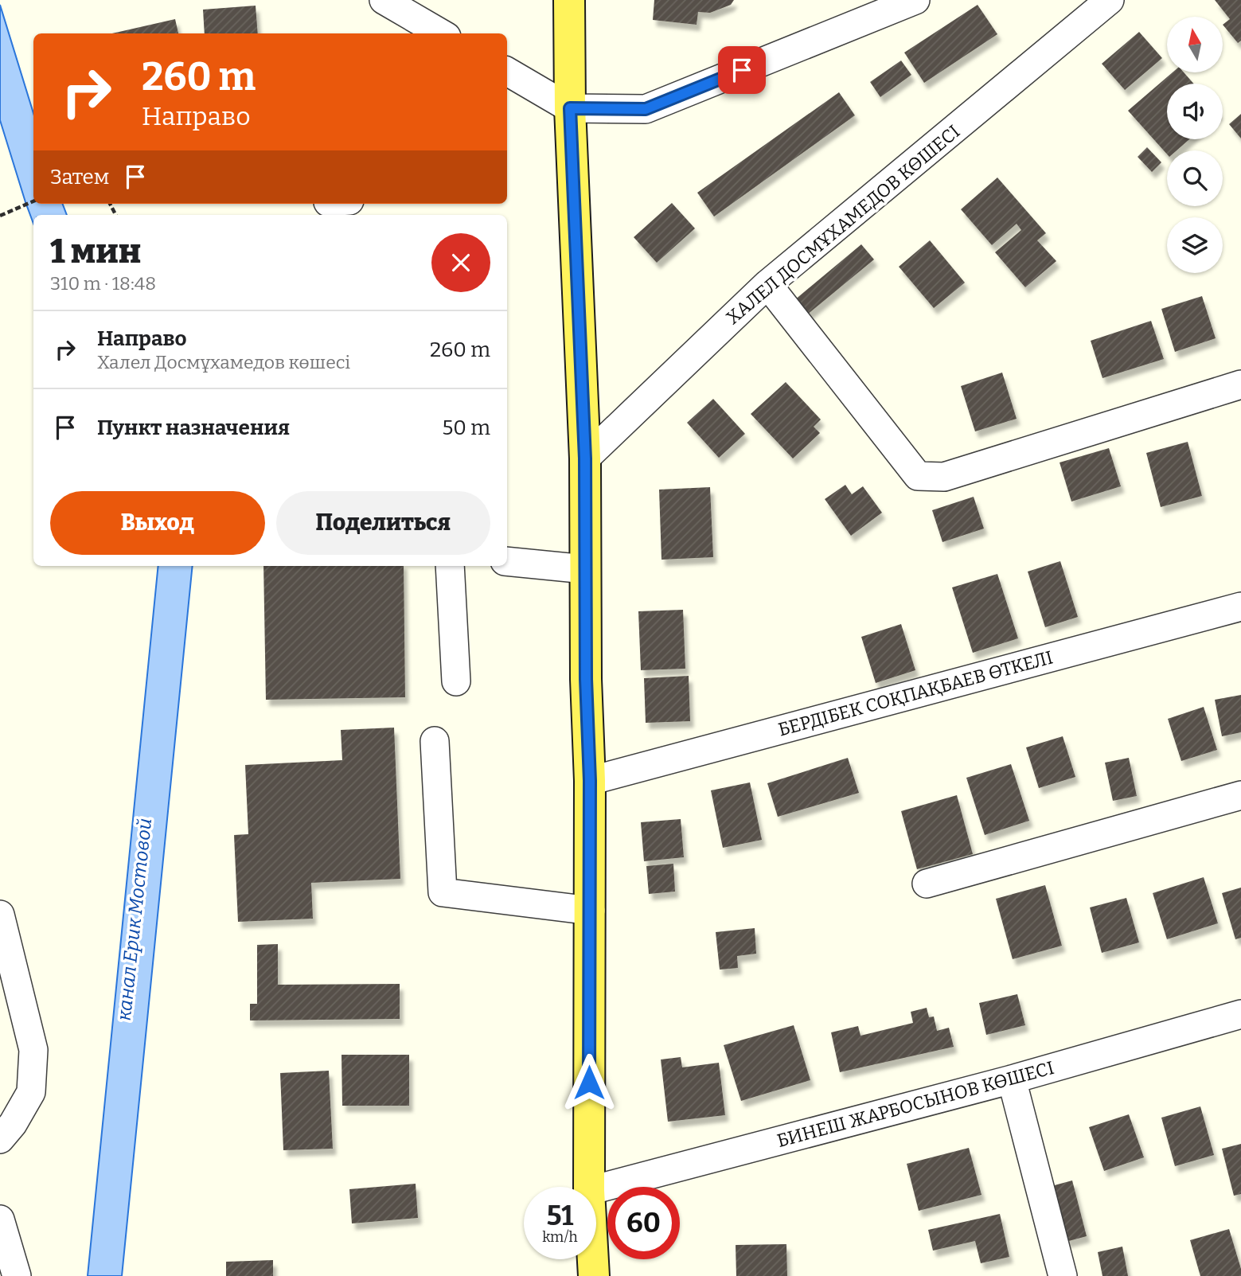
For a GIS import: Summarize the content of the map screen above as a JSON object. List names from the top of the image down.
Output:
{
  "streets": {
    "street": ["ХАЛЕЛ ДОСМҰХАМЕДОВ КӨШЕСІ", "БЕРДІБЕК СОҚПАҚБАЕВ ӨТКЕЛІ", "БИНЕШ ЖАРБОСЫНОВ КӨШЕСІ"]
  },
  "water": ["канал Ерик Мостовой"],
  "north": "top",
  "page": {
    "turn": ["260 m", "Направо"],
    "then": "Затем",
    "heading": ["1 мин", "310 m · 18:48"],
    "list": [
      {
        "name": "Направо",
        "note": "Халел Досмұхамедов көшесі",
        "value": "260 m"
      },
      {
        "name": "Пункт назначения",
        "value": "50 m"
      }
    ],
    "buttons": ["Выход", "Поделиться"],
    "speed": "51 km/h",
    "limit": "60"
  }
}
